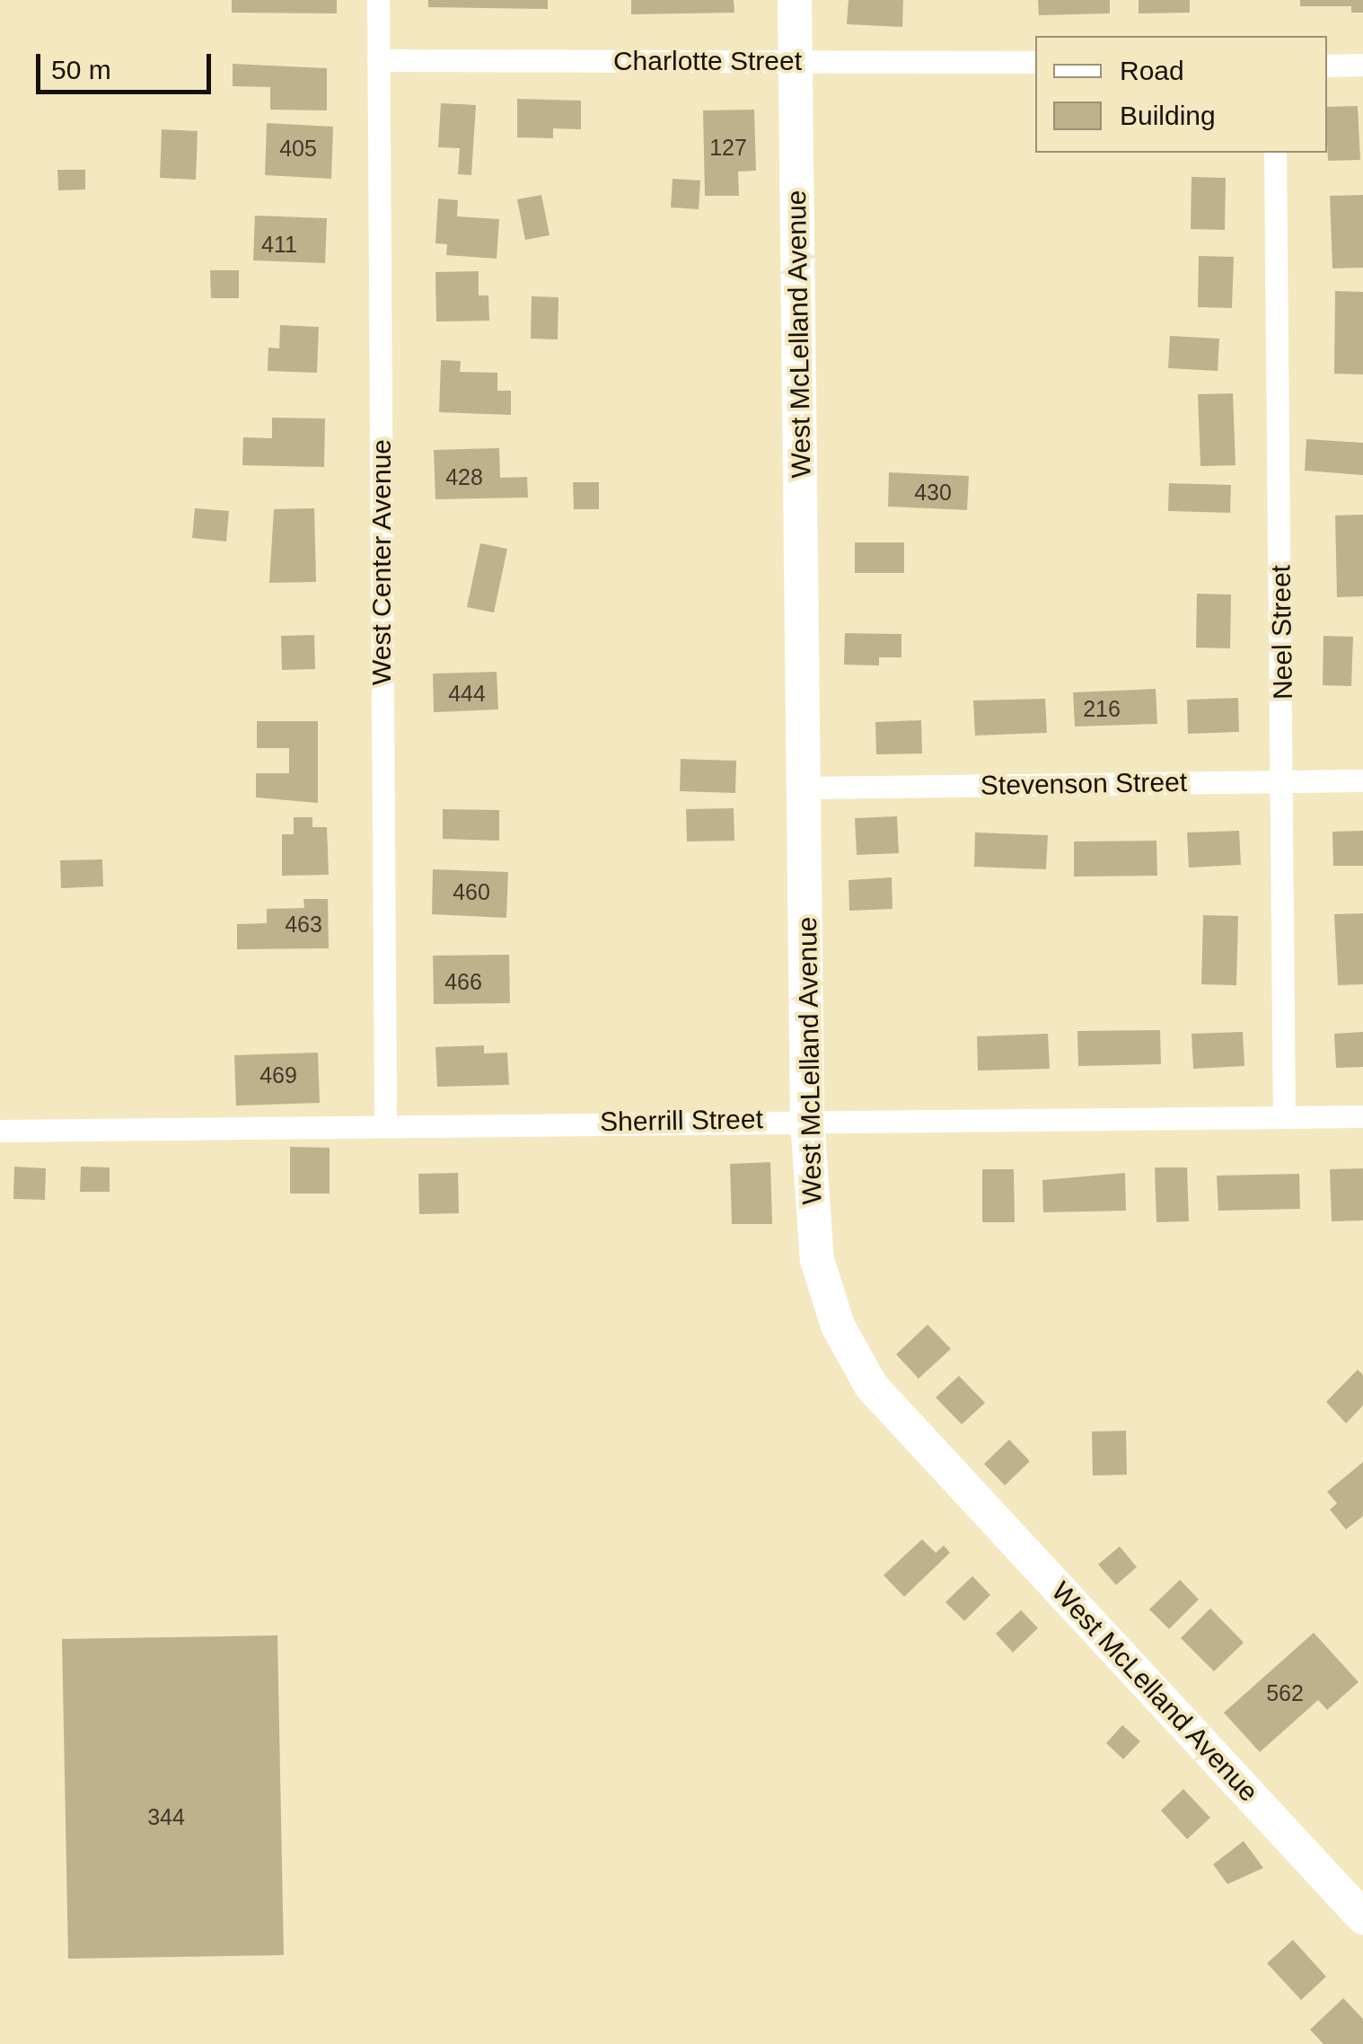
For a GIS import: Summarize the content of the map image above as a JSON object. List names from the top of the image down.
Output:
{
  "streets": {
    "street": [
      "Charlotte Street",
      "West McLelland Avenue",
      "West Center Avenue",
      "Neel Street",
      "Stevenson Street",
      "Sherrill Street"
    ]
  },
  "crossings": [
    ["Charlotte Street", "West McLelland Avenue"],
    ["Charlotte Street", "West Center Avenue"],
    ["West McLelland Avenue", "Stevenson Street"],
    ["West McLelland Avenue", "Sherrill Street"],
    ["West Center Avenue", "Sherrill Street"],
    ["Neel Street", "Stevenson Street"],
    ["Neel Street", "Sherrill Street"]
  ],
  "house_numbers": [
    "127",
    "405",
    "411",
    "428",
    "430",
    "444",
    "216",
    "460",
    "463",
    "466",
    "469",
    "562",
    "344"
  ],
  "legend": ["Road", "Building"],
  "scale_bar": "50 m"
}
